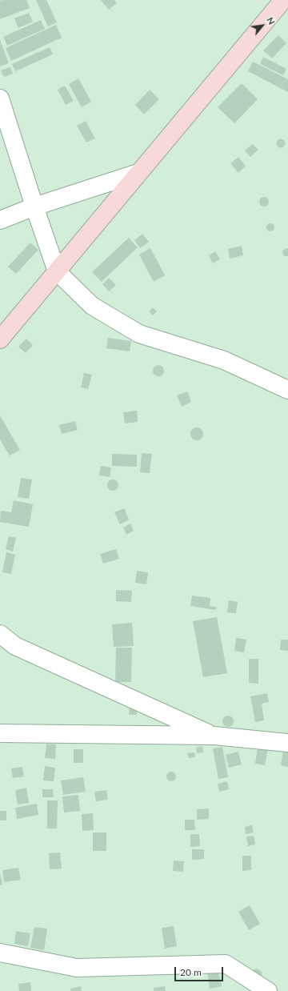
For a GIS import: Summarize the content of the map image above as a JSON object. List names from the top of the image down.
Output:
{
  "scale_bar": "20 m",
  "north": "top right"
}
